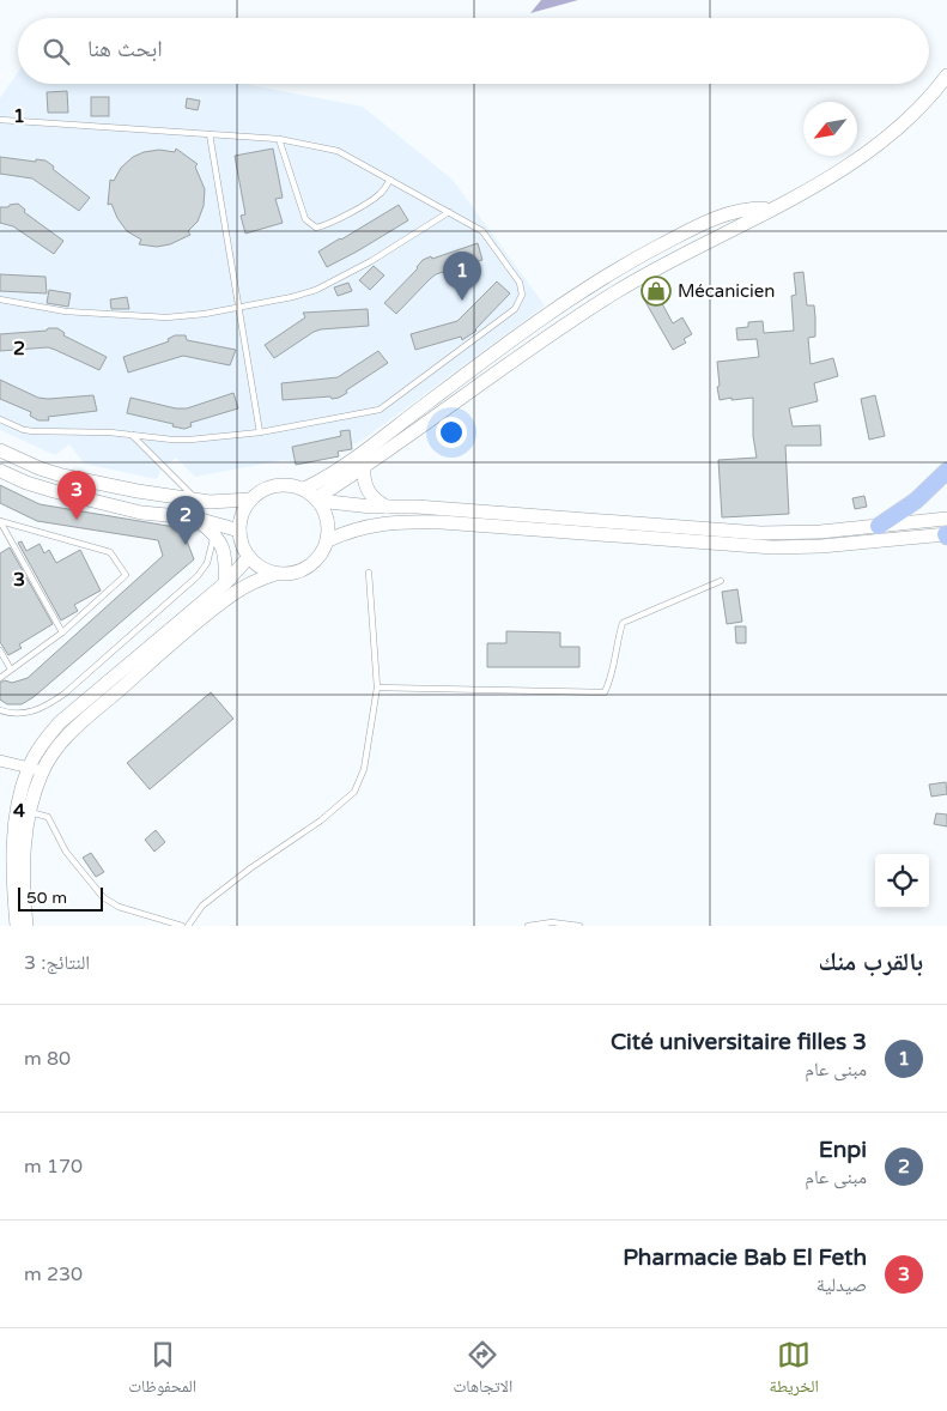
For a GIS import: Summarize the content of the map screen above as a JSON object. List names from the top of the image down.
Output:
{
  "places": {
    "shop": ["Mécanicien"]
  },
  "scale_bar": "50 m",
  "north": "bottom left",
  "page": {
    "search": "ابحث هنا",
    "pins": ["1", "3", "2"],
    "scale": "50 m",
    "heading": ["بالقرب منك", "النتائج: 3"],
    "list": [
      {
        "mark": "1",
        "name": "Cité universitaire filles 3",
        "note": "مبنى عام",
        "value": "80 m"
      },
      {
        "mark": "2",
        "name": "Enpi",
        "note": "مبنى عام",
        "value": "170 m"
      },
      {
        "mark": "3",
        "name": "Pharmacie Bab El Feth",
        "note": "صيدلية",
        "value": "230 m"
      }
    ],
    "nav": ["الخريطة", "الاتجاهات", "المحفوظات"]
  },
  "grid": {
    "rows": [
      "1",
      "2",
      "3",
      "4"
    ]
  }
}
